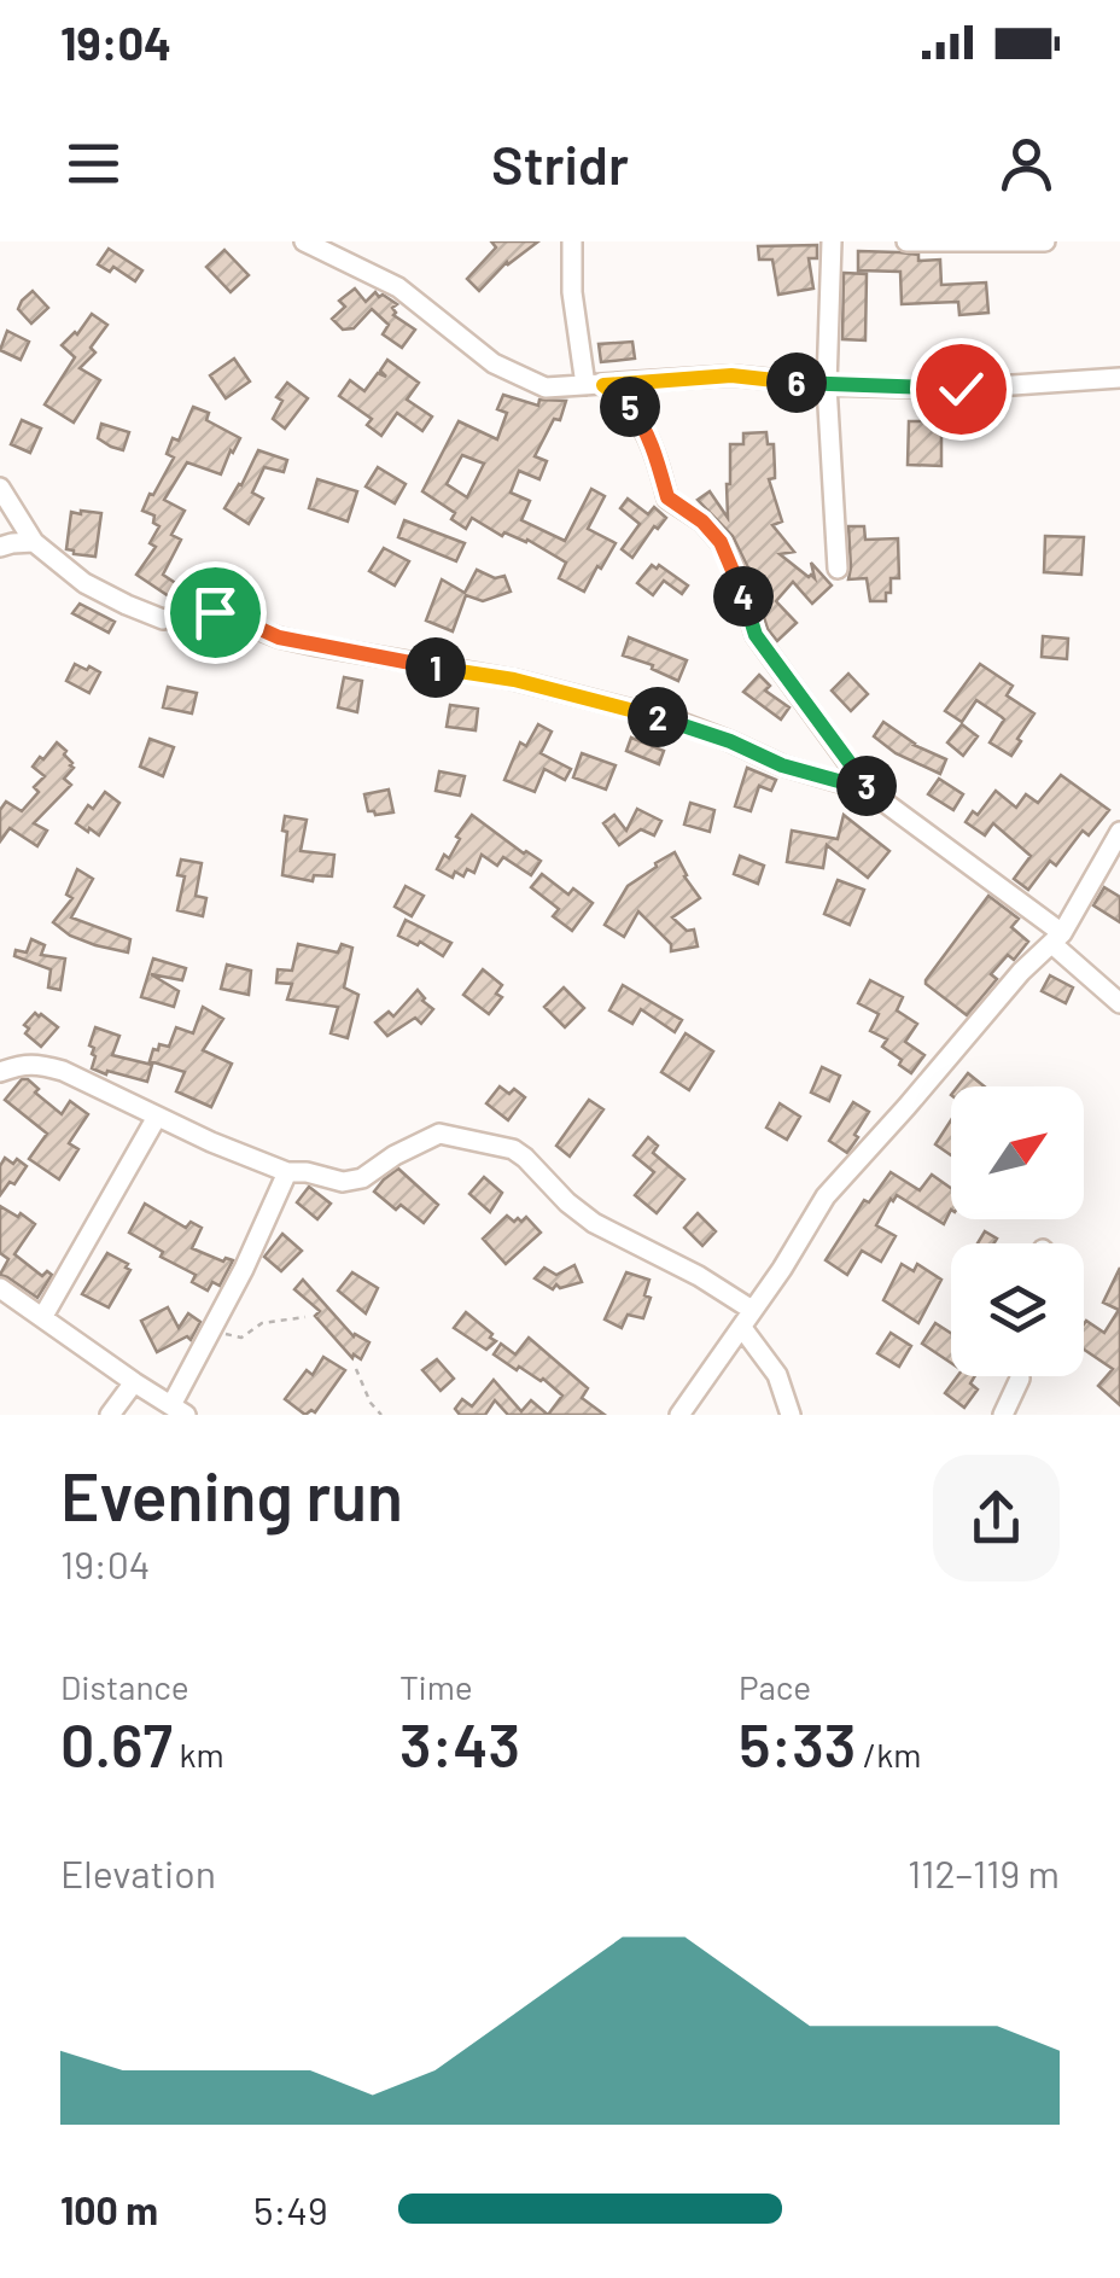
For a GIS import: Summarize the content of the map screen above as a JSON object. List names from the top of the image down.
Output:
{
  "north": "top right",
  "page": {
    "status": "19:04",
    "header": "Stridr",
    "pins": [
      "6",
      "5",
      "4",
      "1",
      "2",
      "3"
    ],
    "heading": ["Evening run", "19:04"],
    "stats": [
      ["Distance", "0.67 km"],
      ["Time", "3:43"],
      ["Pace", "5:33 /km"]
    ],
    "chart": ["Elevation", "112–119 m"],
    "list": [
      {
        "name": "100 m",
        "note": "5:49"
      }
    ]
  }
}
